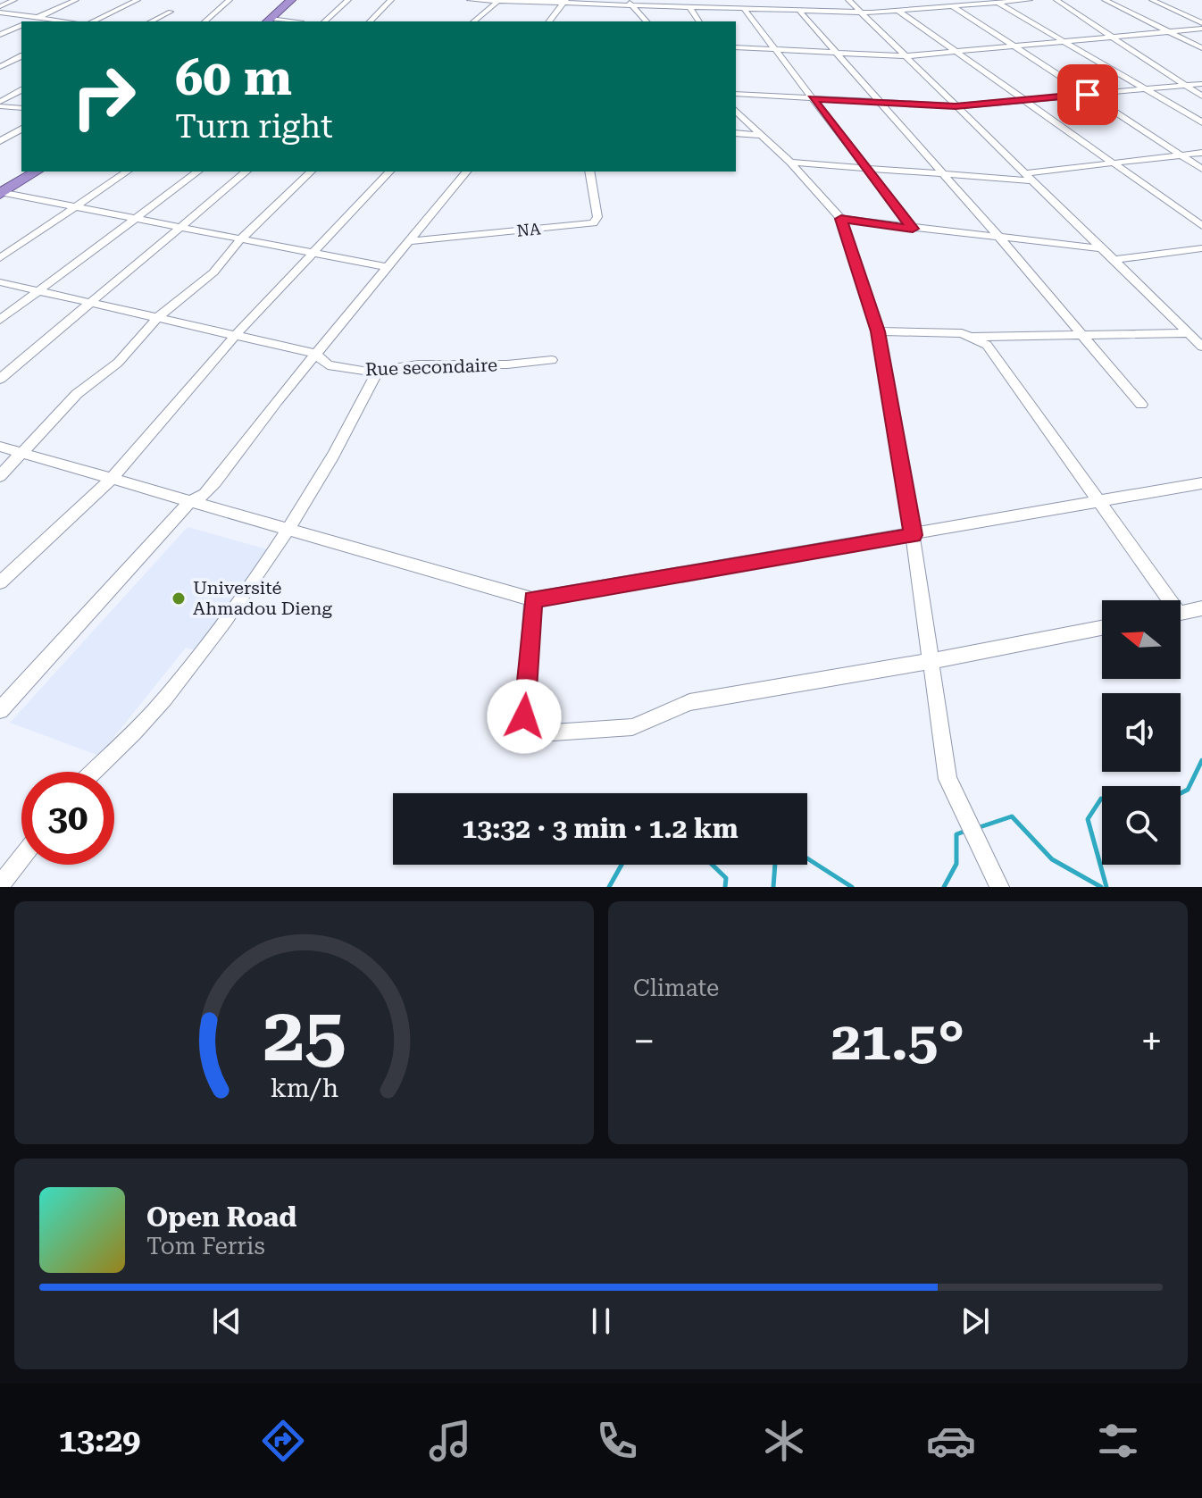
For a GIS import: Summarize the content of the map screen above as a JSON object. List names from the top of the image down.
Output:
{
  "streets": {
    "street": ["NA", "Rue secondaire"]
  },
  "places": ["Université Ahmadou Dieng"],
  "north": "left",
  "page": {
    "turn": ["60 m", "Turn right"],
    "limit": "30",
    "trip": "13:32 · 3 min · 1.2 km",
    "tile": "Climate",
    "heat": ["−", "21.5°", "+"],
    "song": ["Open Road", "Tom Ferris"],
    "tabs": "13:29",
    "gauge": ["25", "km/h"]
  }
}
